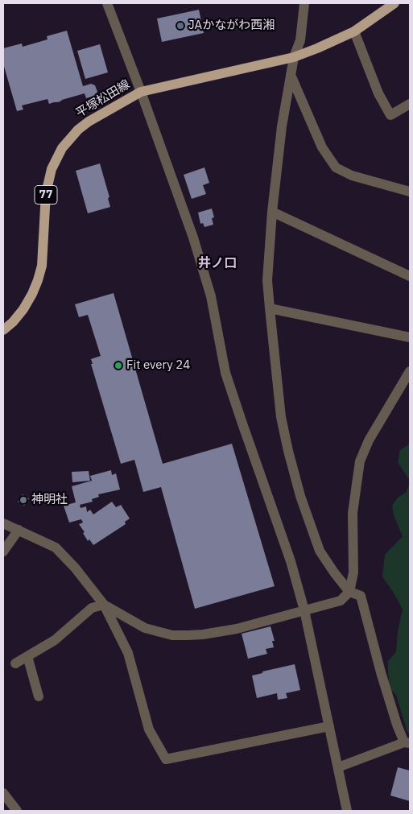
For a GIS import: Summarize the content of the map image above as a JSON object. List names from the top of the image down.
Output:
{
  "streets": {
    "main road": ["平塚松田線", "77"]
  },
  "districts": ["井ノ口"],
  "places": ["JAかながわ西湘", "Fit every 24", "神明社"]
}
